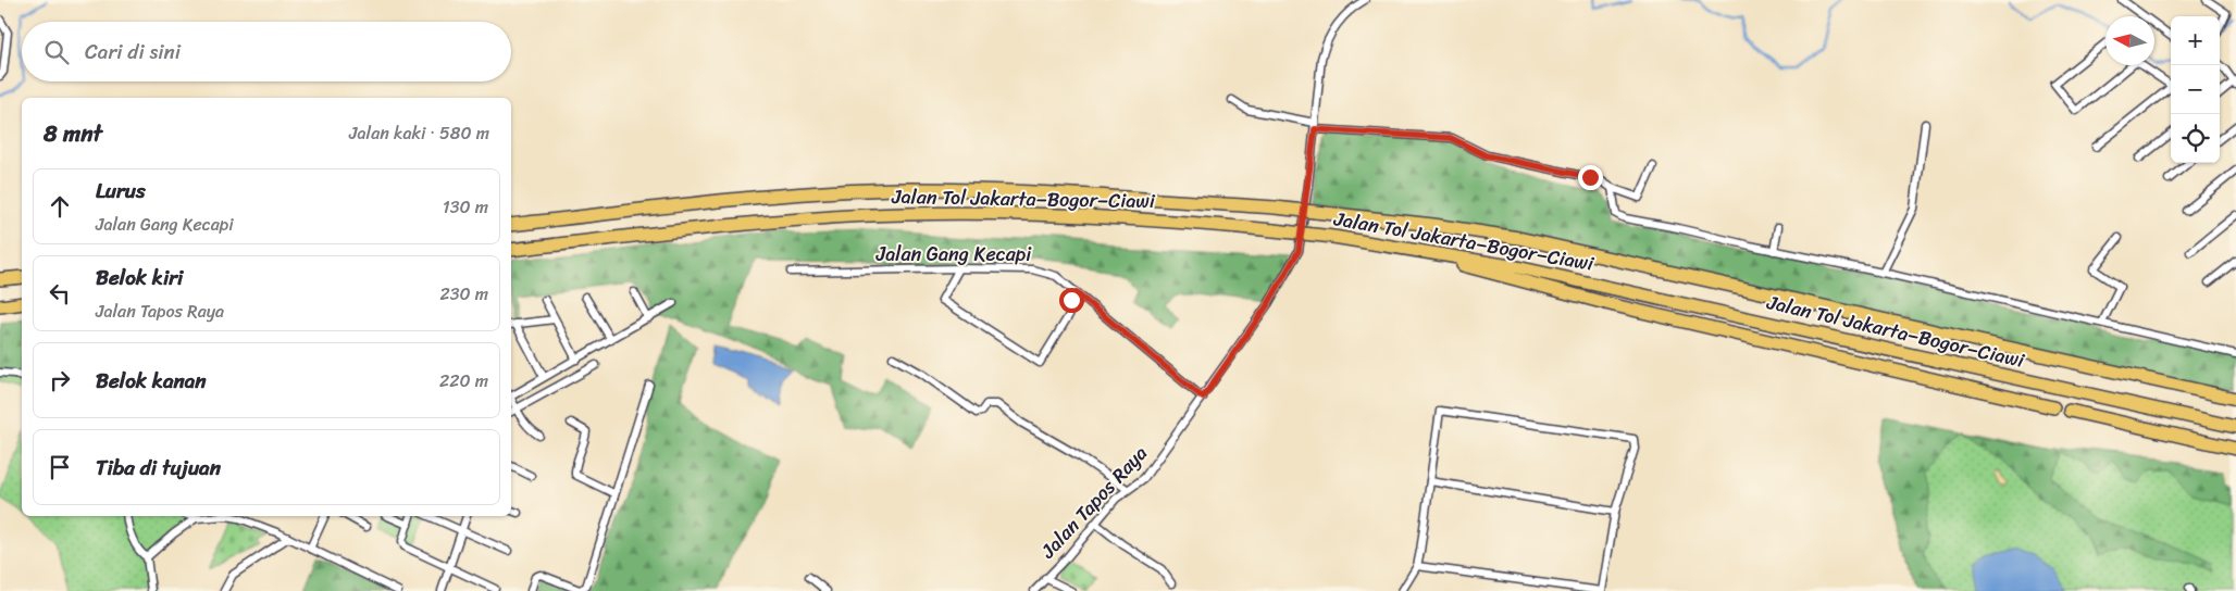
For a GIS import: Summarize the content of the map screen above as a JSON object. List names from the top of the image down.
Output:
{
  "streets": {
    "highway": ["Jalan Tol Jakarta–Bogor–Ciawi"],
    "street": ["Jalan Gang Kecapi", "Jalan Tapos Raya"]
  },
  "crossings": [
    ["Jalan Gang Kecapi", "Jalan Tapos Raya"]
  ],
  "north": "left",
  "page": {
    "map_buttons": ["+", "−"],
    "search": "Cari di sini",
    "heading": ["8 mnt", "Jalan kaki · 580 m"],
    "list": [
      ["Lurus", "Jalan Gang Kecapi", "130 m"],
      ["Belok kiri", "Jalan Tapos Raya", "230 m"],
      ["Belok kanan", "220 m"],
      "Tiba di tujuan"
    ]
  }
}
